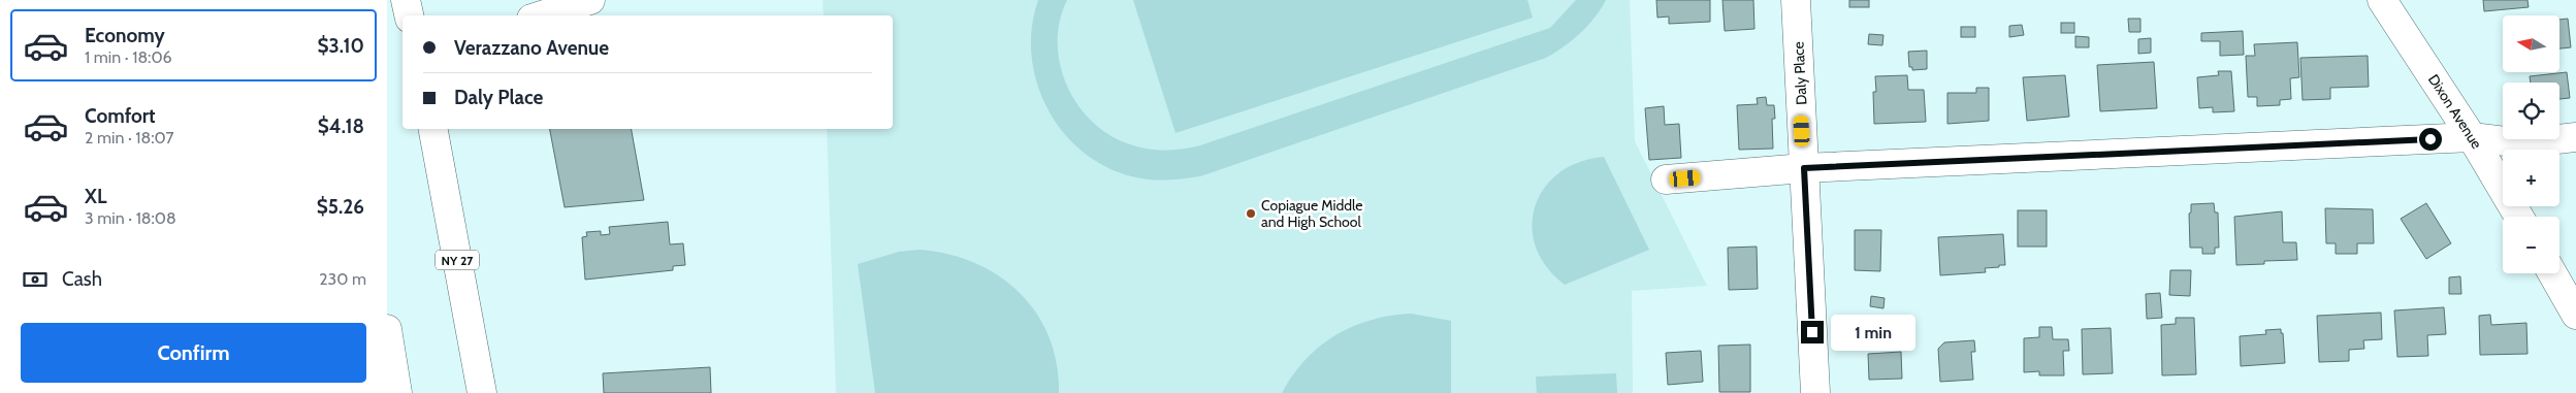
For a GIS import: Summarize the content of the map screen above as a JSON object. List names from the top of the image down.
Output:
{
  "streets": {
    "main road": ["Daly Place", "Dixon Avenue", "NY 27"]
  },
  "places": ["Copiague Middle and High School"],
  "north": "left",
  "page": {
    "list": [
      {
        "name": "Economy",
        "note": "1 min · 18:06",
        "value": "$3.10"
      },
      {
        "name": "Comfort",
        "note": "2 min · 18:07",
        "value": "$4.18"
      },
      {
        "name": "XL",
        "note": "3 min · 18:08",
        "value": "$5.26"
      }
    ],
    "map_buttons": ["+", "−"],
    "banner": ["Verazzano Avenue", "Daly Place"],
    "pay": ["Cash", "230 m"],
    "buttons": "Confirm",
    "bubble": "1 min"
  }
}
